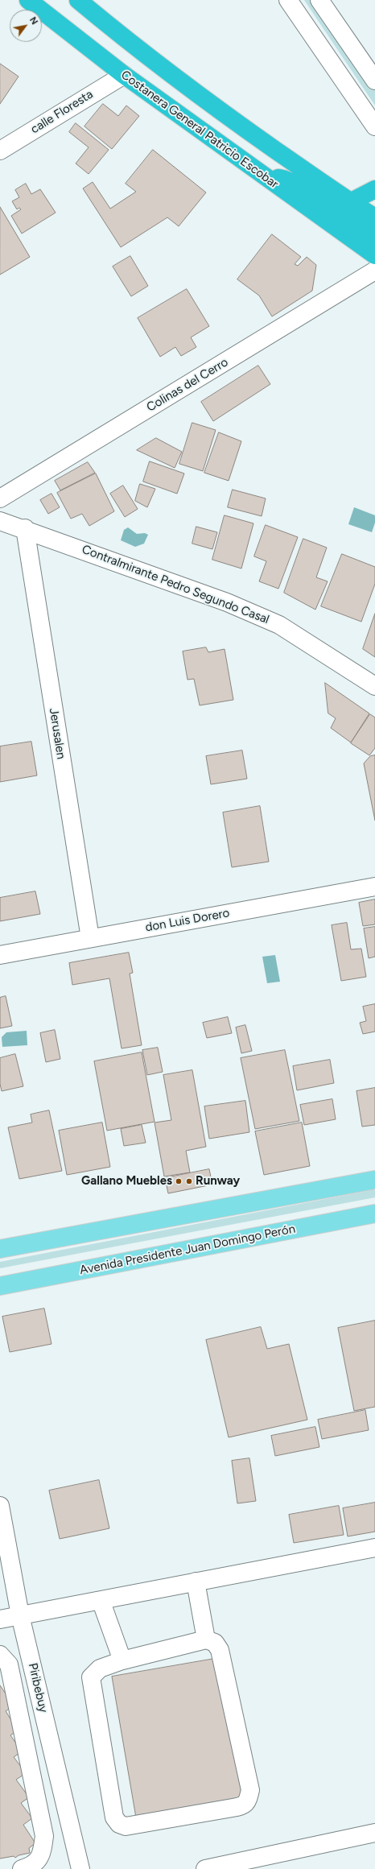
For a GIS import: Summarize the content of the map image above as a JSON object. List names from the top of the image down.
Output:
{
  "streets": {
    "highway": ["Costanera General Patricio Escobar"],
    "main road": ["Avenida Presidente Juan Domingo Perón"],
    "street": [
      "calle Floresta",
      "Colinas del Cerro",
      "Contralmirante Pedro Segundo Casal",
      "Jerusalen",
      "don Luis Dorero",
      "Piribebuy"
    ]
  },
  "crossings": [
    ["calle Floresta", "Costanera General Patricio Escobar"],
    ["Contralmirante Pedro Segundo Casal", "Jerusalen"],
    ["Jerusalen", "don Luis Dorero"]
  ],
  "places": ["Gallano Muebles", "Runway"],
  "north": "top right"
}
